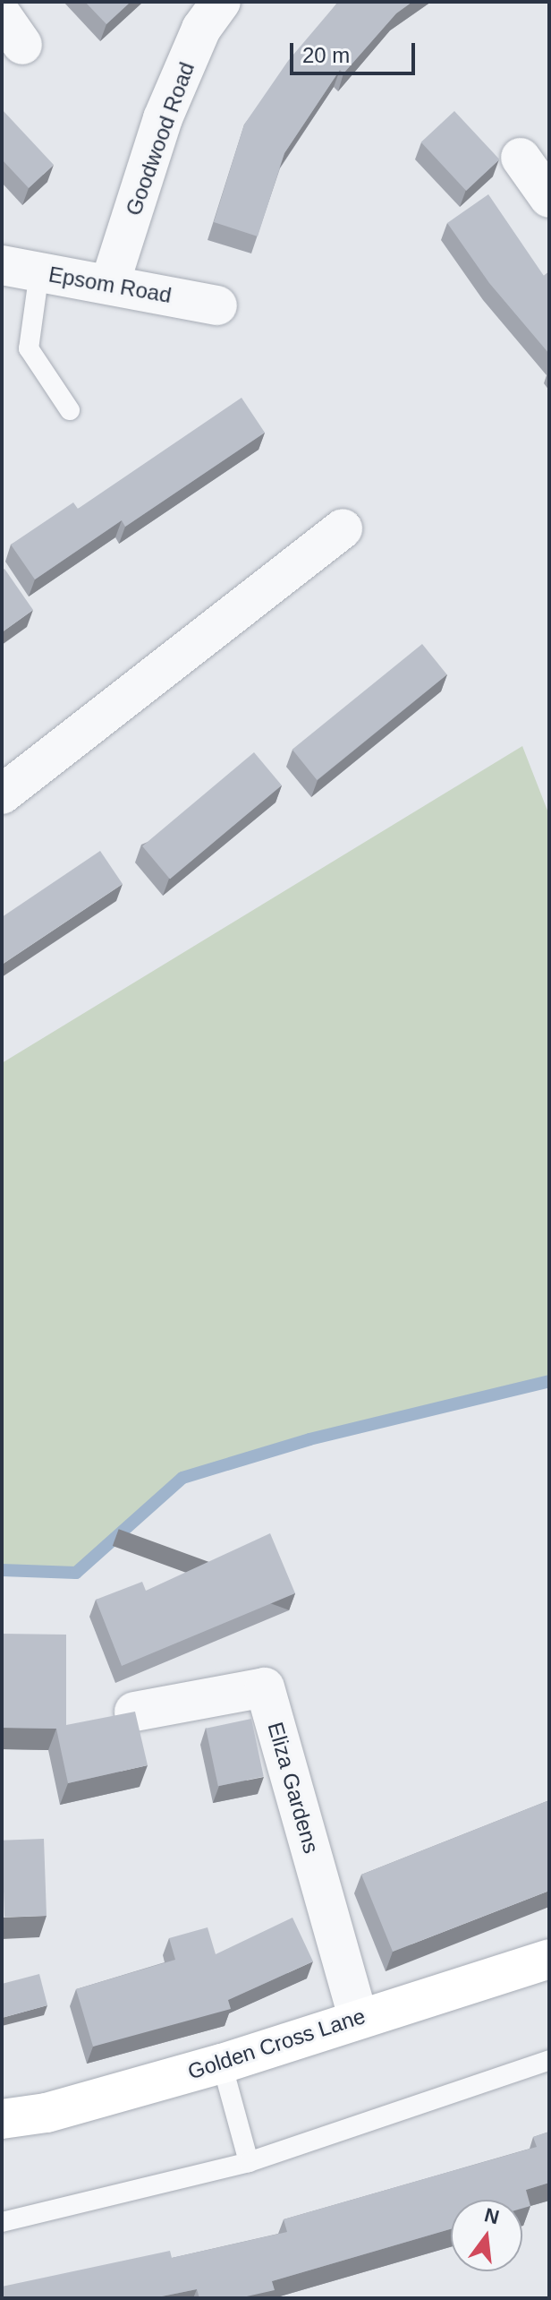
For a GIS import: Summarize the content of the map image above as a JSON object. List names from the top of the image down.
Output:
{
  "streets": {
    "main road": ["Golden Cross Lane"],
    "street": ["Goodwood Road", "Epsom Road", "Eliza Gardens"]
  },
  "crossings": [
    ["Goodwood Road", "Epsom Road"],
    ["Eliza Gardens", "Golden Cross Lane"]
  ],
  "scale_bar": "20 m",
  "north": "top"
}
